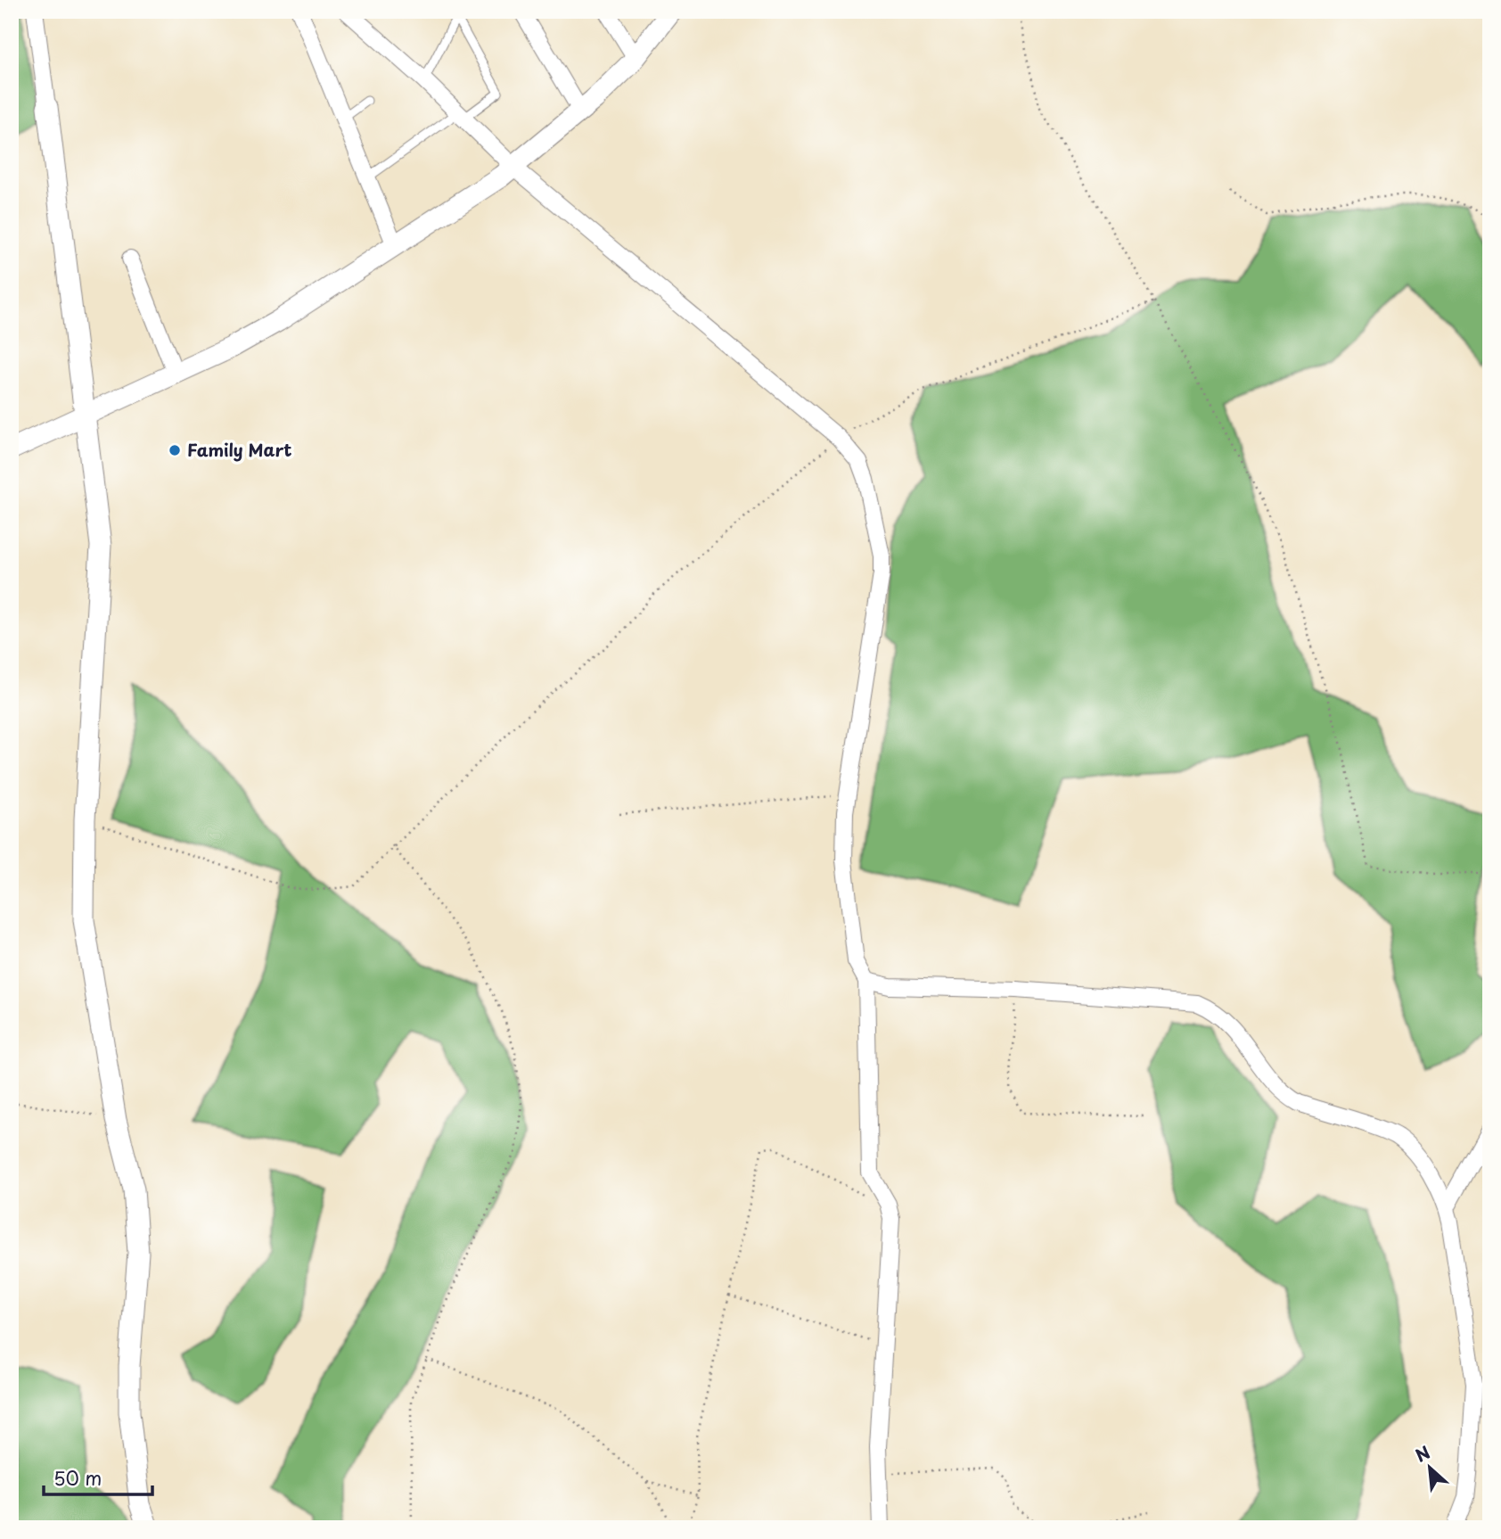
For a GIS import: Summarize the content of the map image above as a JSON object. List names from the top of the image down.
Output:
{
  "places": ["Family Mart"],
  "scale_bar": "50 m",
  "north": "top left"
}
